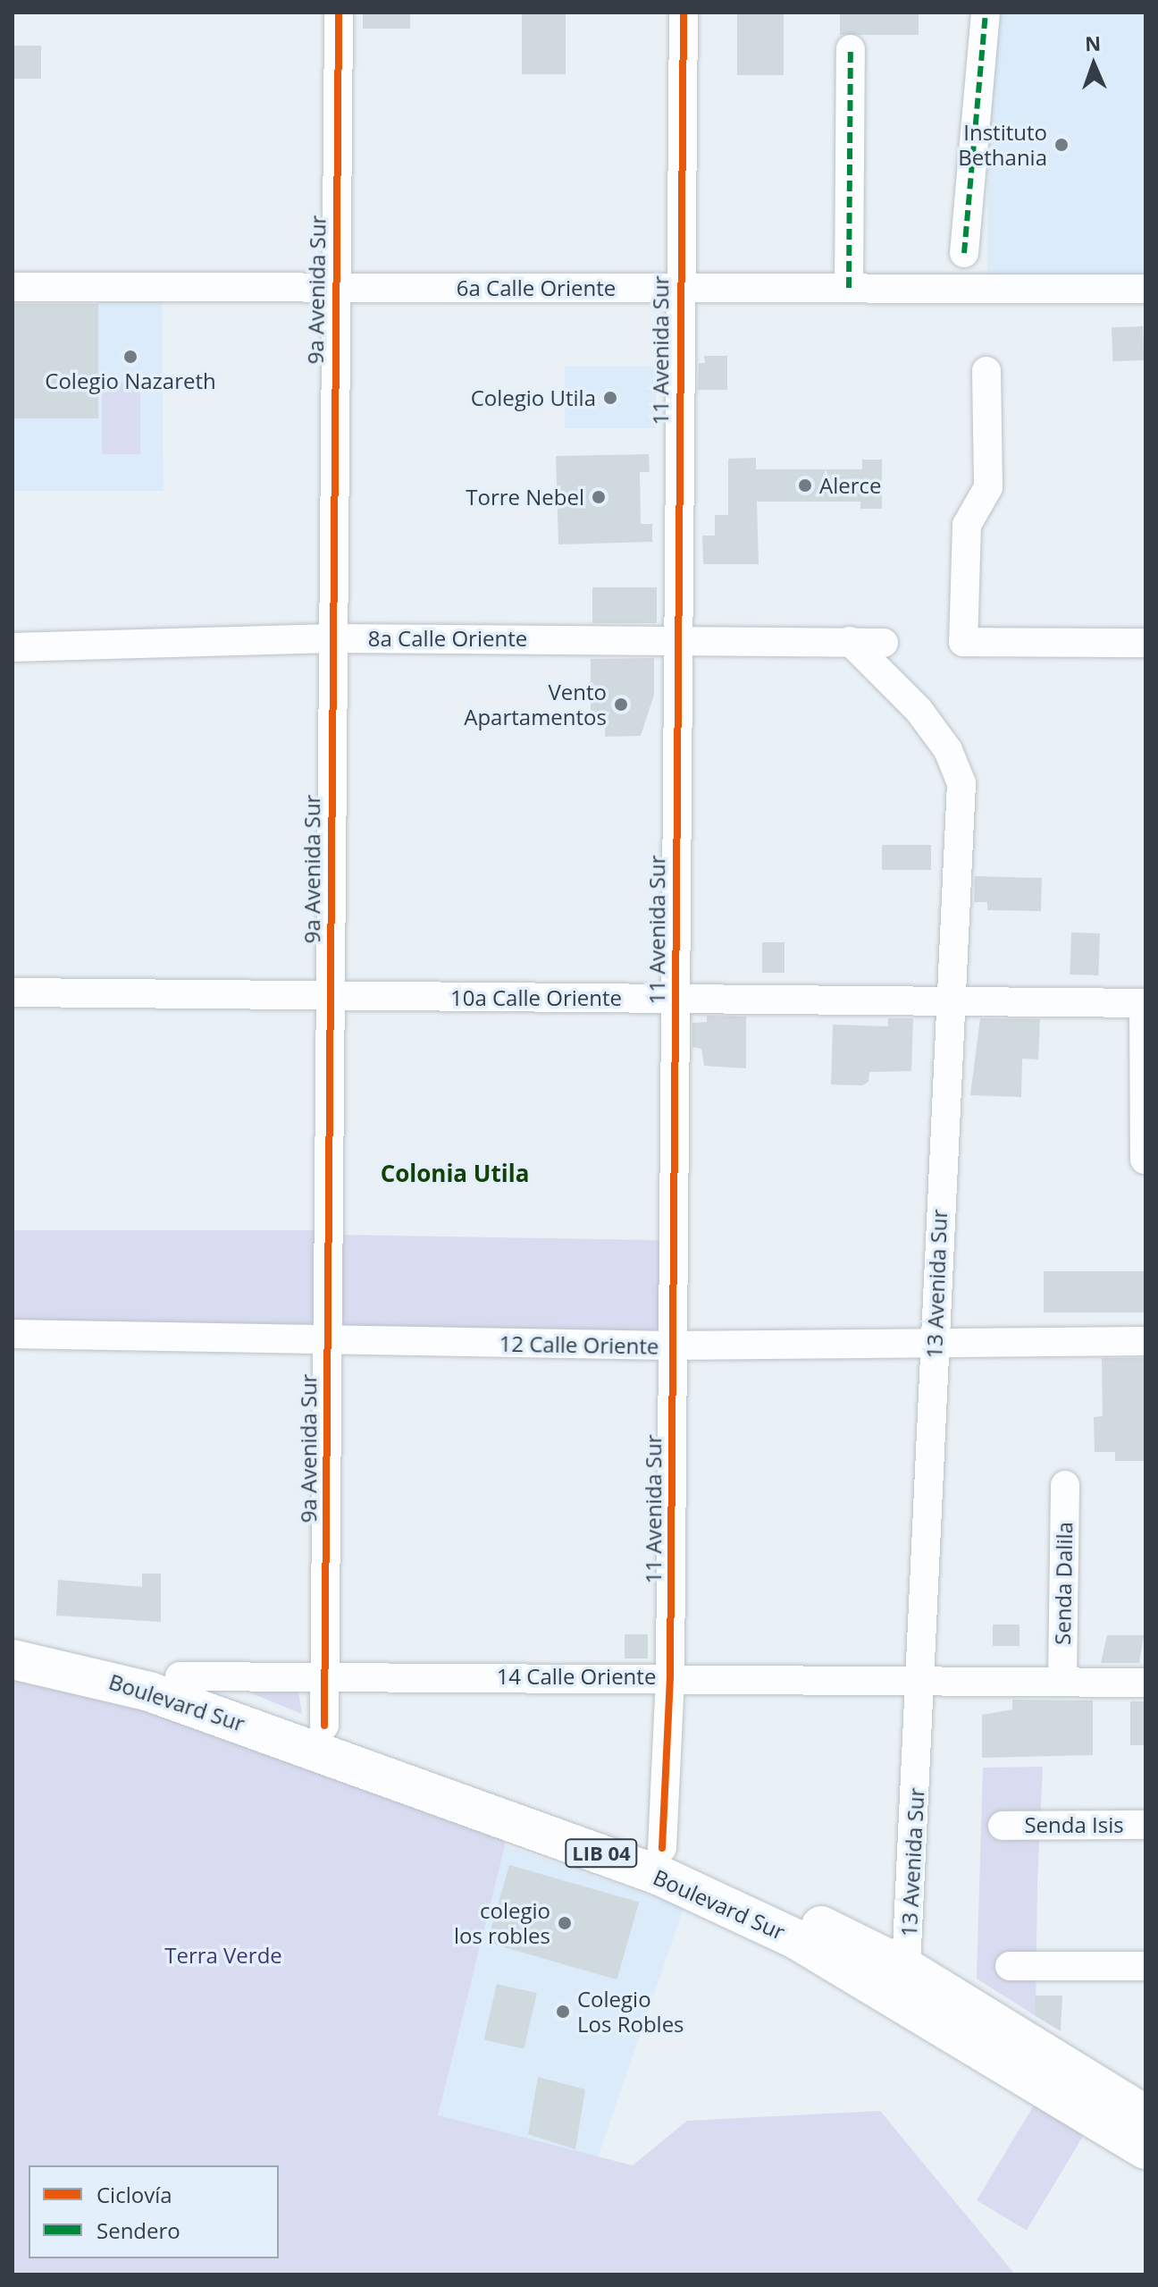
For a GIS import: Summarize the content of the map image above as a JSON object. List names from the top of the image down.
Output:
{
  "streets": {
    "highway": ["Boulevard Sur", "LIB 04"],
    "street": [
      "6a Calle Oriente",
      "9a Avenida Sur",
      "11 Avenida Sur",
      "8a Calle Oriente",
      "10a Calle Oriente",
      "13 Avenida Sur",
      "12 Calle Oriente",
      "Senda Dalila",
      "14 Calle Oriente",
      "Senda Isis"
    ]
  },
  "crossings": [
    ["6a Calle Oriente", "9a Avenida Sur"],
    ["6a Calle Oriente", "11 Avenida Sur"],
    ["9a Avenida Sur", "8a Calle Oriente"],
    ["9a Avenida Sur", "10a Calle Oriente"],
    ["9a Avenida Sur", "12 Calle Oriente"],
    ["9a Avenida Sur", "14 Calle Oriente"],
    ["9a Avenida Sur", "Boulevard Sur"],
    ["11 Avenida Sur", "8a Calle Oriente"],
    ["11 Avenida Sur", "10a Calle Oriente"],
    ["11 Avenida Sur", "12 Calle Oriente"],
    ["11 Avenida Sur", "14 Calle Oriente"],
    ["11 Avenida Sur", "Boulevard Sur"],
    ["8a Calle Oriente", "13 Avenida Sur"],
    ["10a Calle Oriente", "13 Avenida Sur"],
    ["13 Avenida Sur", "12 Calle Oriente"],
    ["13 Avenida Sur", "14 Calle Oriente"],
    ["13 Avenida Sur", "Boulevard Sur"],
    ["Senda Dalila", "14 Calle Oriente"],
    ["14 Calle Oriente", "Boulevard Sur"]
  ],
  "districts": ["Colonia Utila"],
  "parks": ["Terra Verde"],
  "places": [
    "Instituto Bethania",
    "Colegio Nazareth",
    "Colegio Utila",
    "Alerce",
    "Torre Nebel",
    "Vento Apartamentos",
    "colegio los robles",
    "Colegio Los Robles"
  ],
  "legend": ["Ciclovía", "Sendero"],
  "north": "top"
}
